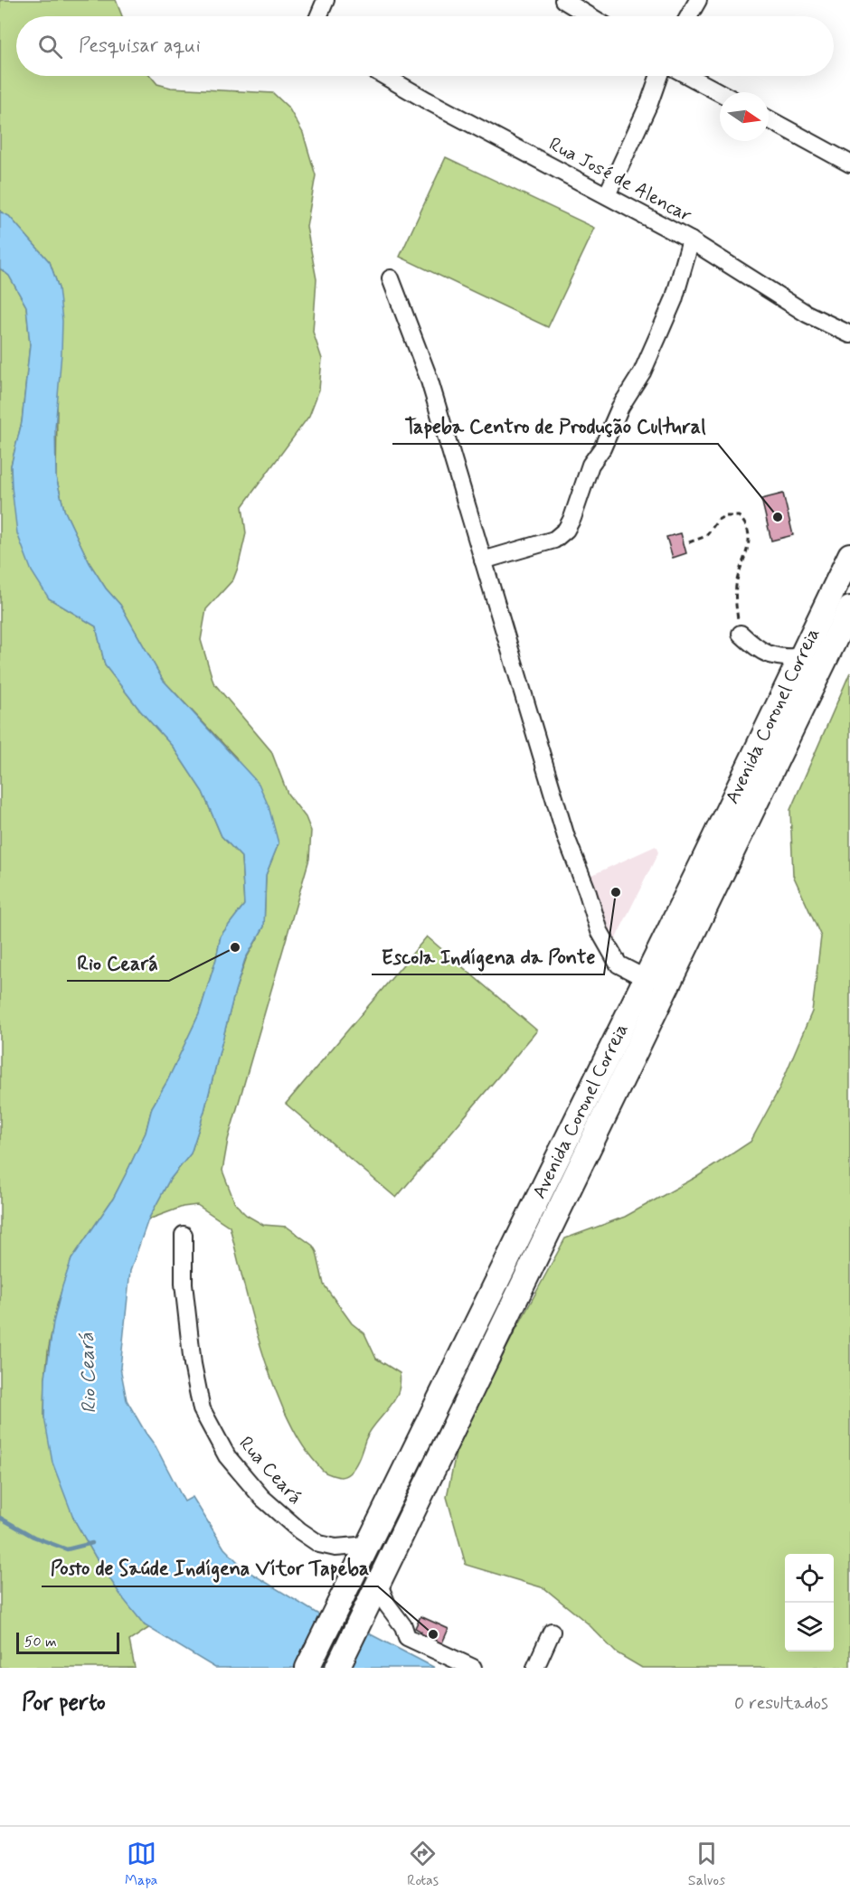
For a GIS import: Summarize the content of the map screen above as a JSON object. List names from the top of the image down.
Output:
{
  "streets": {
    "highway": ["Avenida Coronel Correia"],
    "street": ["Rua José de Alencar", "Rua Ceará"]
  },
  "crossings": [
    ["Avenida Coronel Correia", "Rua Ceará"]
  ],
  "water": ["Rio Ceará"],
  "places": [
    "Tapeba Centro de Produção Cultural",
    "Escola Indígena da Ponte",
    "Rio Ceará",
    "Posto de Saúde Indígena Vítor Tapeba"
  ],
  "scale_bar": "50 m",
  "north": "right",
  "page": {
    "search": "Pesquisar aqui",
    "scale": "50 m",
    "heading": ["Por perto", "0 resultados"],
    "nav": ["Mapa", "Rotas", "Salvos"]
  }
}
